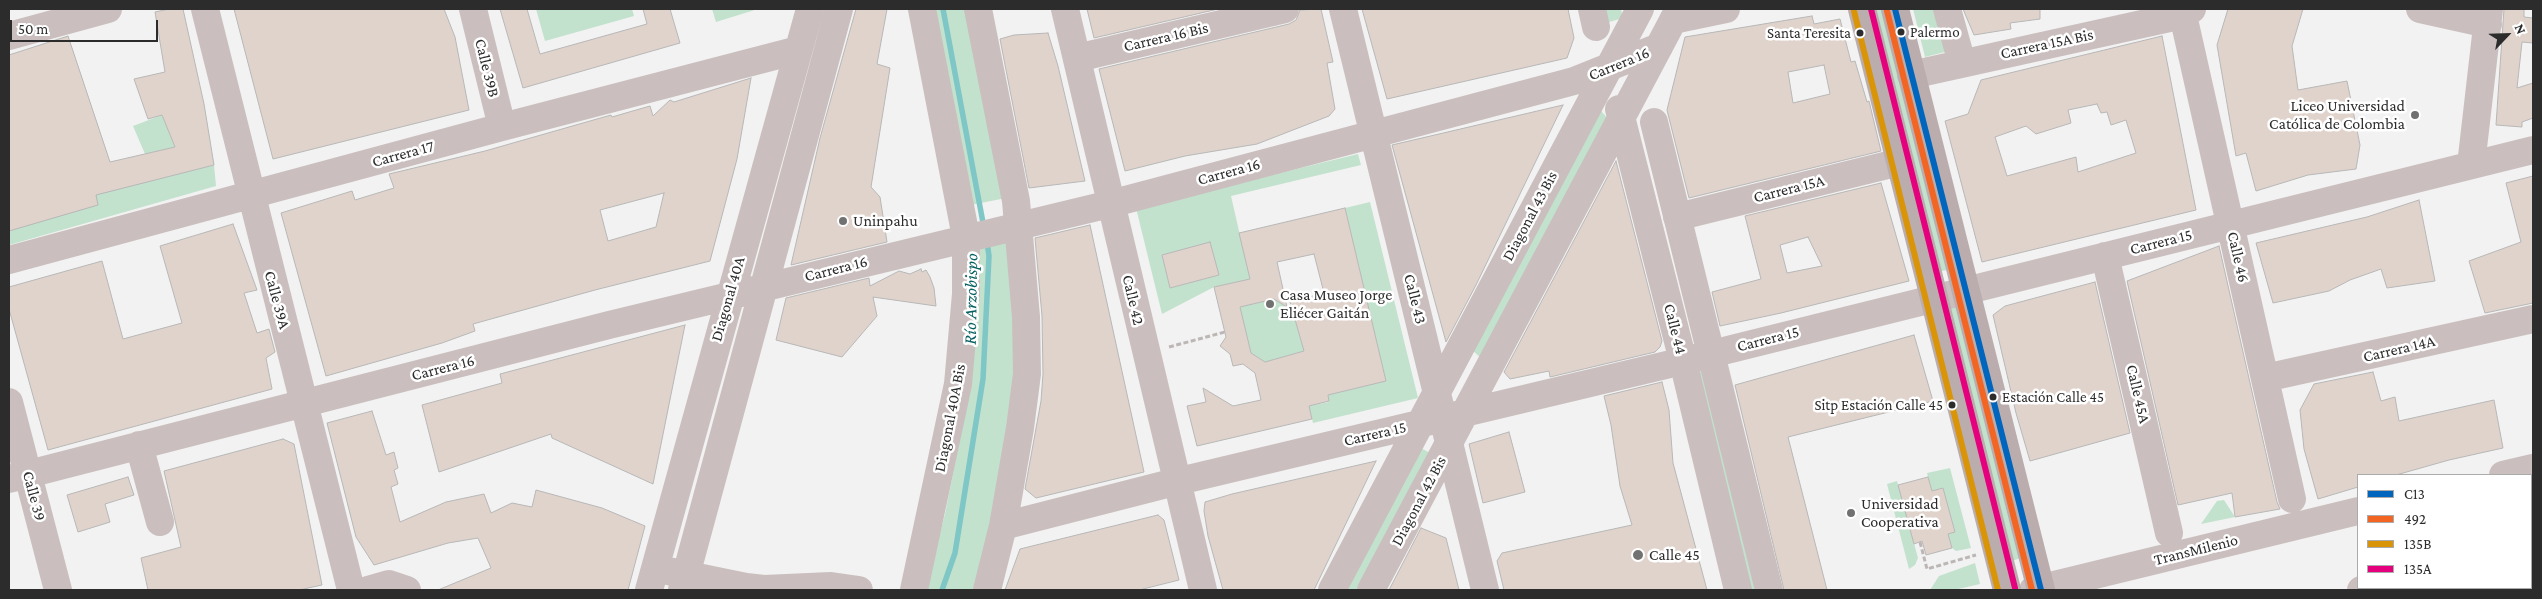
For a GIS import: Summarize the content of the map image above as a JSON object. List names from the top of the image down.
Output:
{
  "streets": {
    "street": [
      "Carrera 16 Bis",
      "Carrera 15A Bis",
      "Carrera 16",
      "Calle 39B",
      "Carrera 17",
      "Carrera 15A",
      "Diagonal 43 Bis",
      "Carrera 15",
      "Calle 46",
      "Diagonal 40A",
      "Calle 43",
      "Calle 39A",
      "Calle 42",
      "Calle 44",
      "Carrera 14A",
      "Calle 45A",
      "Diagonal 40A Bis",
      "Calle 39",
      "Diagonal 42 Bis",
      "TransMilenio"
    ]
  },
  "crossings": [
    ["Carrera 16 Bis", "Calle 42"],
    ["Carrera 15A Bis", "Calle 46"],
    ["Carrera 16", "Diagonal 43 Bis"],
    ["Carrera 16", "Diagonal 40A"],
    ["Carrera 16", "Calle 43"],
    ["Carrera 16", "Calle 39A"],
    ["Carrera 16", "Calle 42"],
    ["Carrera 16", "Calle 44"],
    ["Carrera 16", "Diagonal 40A Bis"],
    ["Carrera 16", "Calle 39"],
    ["Calle 39B", "Carrera 17"],
    ["Carrera 17", "Diagonal 40A"],
    ["Carrera 17", "Calle 39A"],
    ["Carrera 15A", "Calle 44"],
    ["Diagonal 43 Bis", "Carrera 15"],
    ["Diagonal 43 Bis", "Calle 43"],
    ["Diagonal 43 Bis", "Calle 44"],
    ["Diagonal 43 Bis", "Diagonal 42 Bis"],
    ["Carrera 15", "Calle 46"],
    ["Carrera 15", "Calle 43"],
    ["Carrera 15", "Calle 42"],
    ["Carrera 15", "Calle 44"],
    ["Carrera 15", "Calle 45A"],
    ["Carrera 15", "Diagonal 42 Bis"],
    ["Calle 46", "Carrera 14A"],
    ["Calle 43", "Diagonal 42 Bis"]
  ],
  "water": ["Río Arzobispo"],
  "places": [
    "Palermo",
    "Santa Teresita",
    "Liceo Universidad Católica de Colombia",
    "Uninpahu",
    "Casa Museo Jorge Eliécer Gaitán",
    "Estación Calle 45",
    "Sitp Estación Calle 45",
    "Universidad Cooperativa",
    "Calle 45"
  ],
  "lines": [
    "transit line C13",
    "transit line 135A",
    "transit line 492",
    "transit line 135B"
  ],
  "legend": [
    "C13",
    "492",
    "135B",
    "135A"
  ],
  "scale_bar": "50 m",
  "north": "top right"
}
